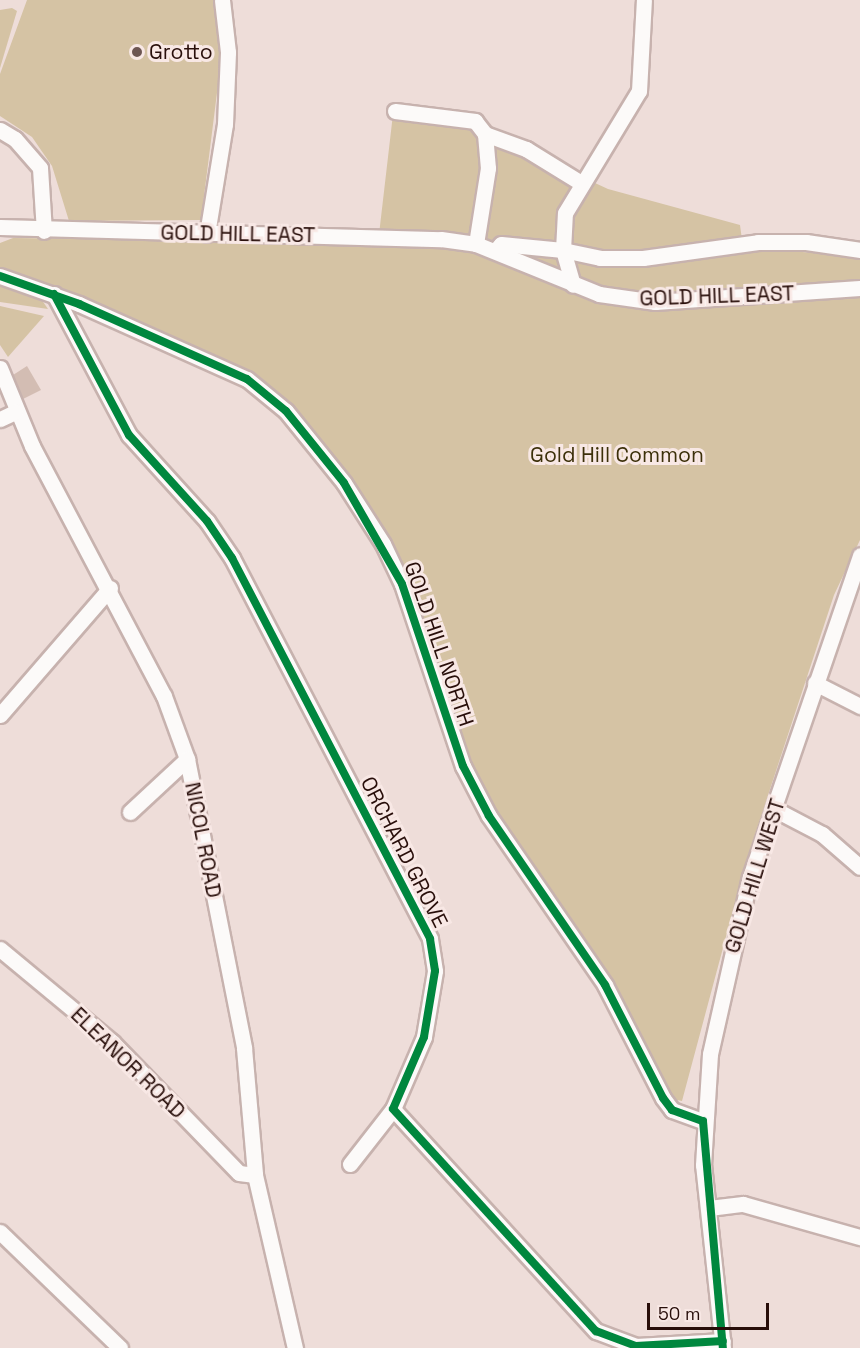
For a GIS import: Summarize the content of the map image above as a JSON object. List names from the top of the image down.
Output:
{
  "streets": {
    "street": [
      "GOLD HILL EAST",
      "GOLD HILL NORTH",
      "NICOL ROAD",
      "ORCHARD GROVE",
      "GOLD HILL WEST",
      "ELEANOR ROAD"
    ]
  },
  "crossings": [
    ["GOLD HILL NORTH", "ORCHARD GROVE"],
    ["GOLD HILL NORTH", "GOLD HILL WEST"],
    ["NICOL ROAD", "ELEANOR ROAD"]
  ],
  "parks": ["Gold Hill Common"],
  "places": ["Grotto"],
  "scale_bar": "50 m"
}
